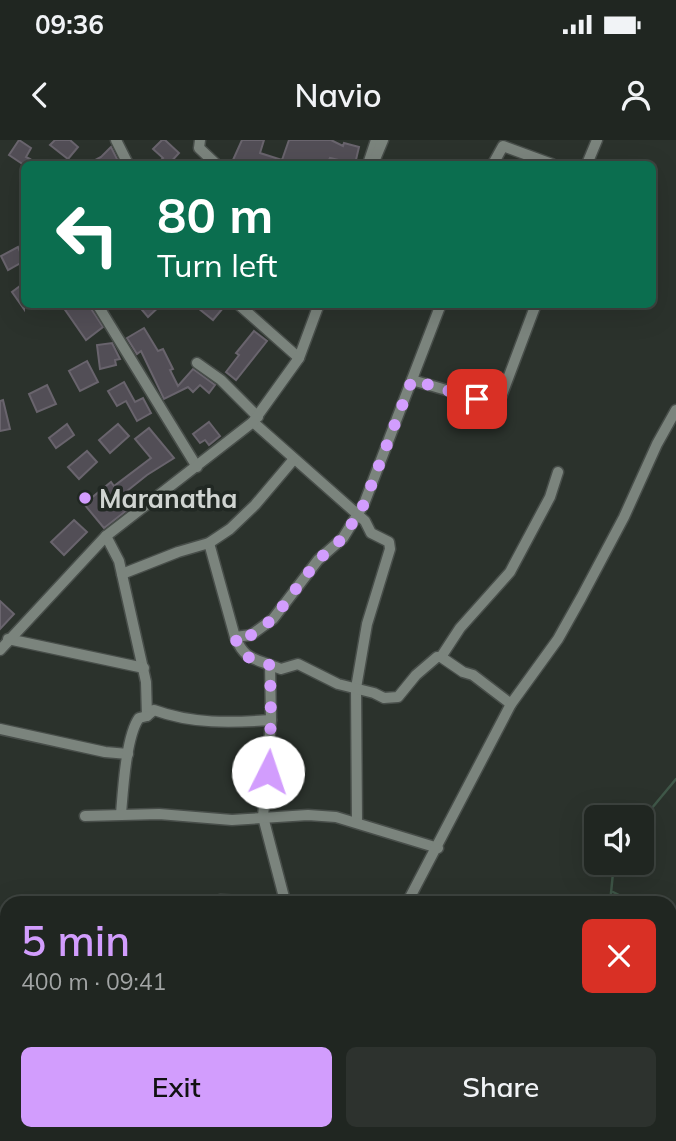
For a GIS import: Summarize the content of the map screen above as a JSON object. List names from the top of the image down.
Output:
{
  "places": ["Maranatha"],
  "page": {
    "status": "09:36",
    "header": "Navio",
    "turn": ["80 m", "Turn left"],
    "heading": ["5 min", "400 m · 09:41"],
    "buttons": ["Exit", "Share"]
  }
}
